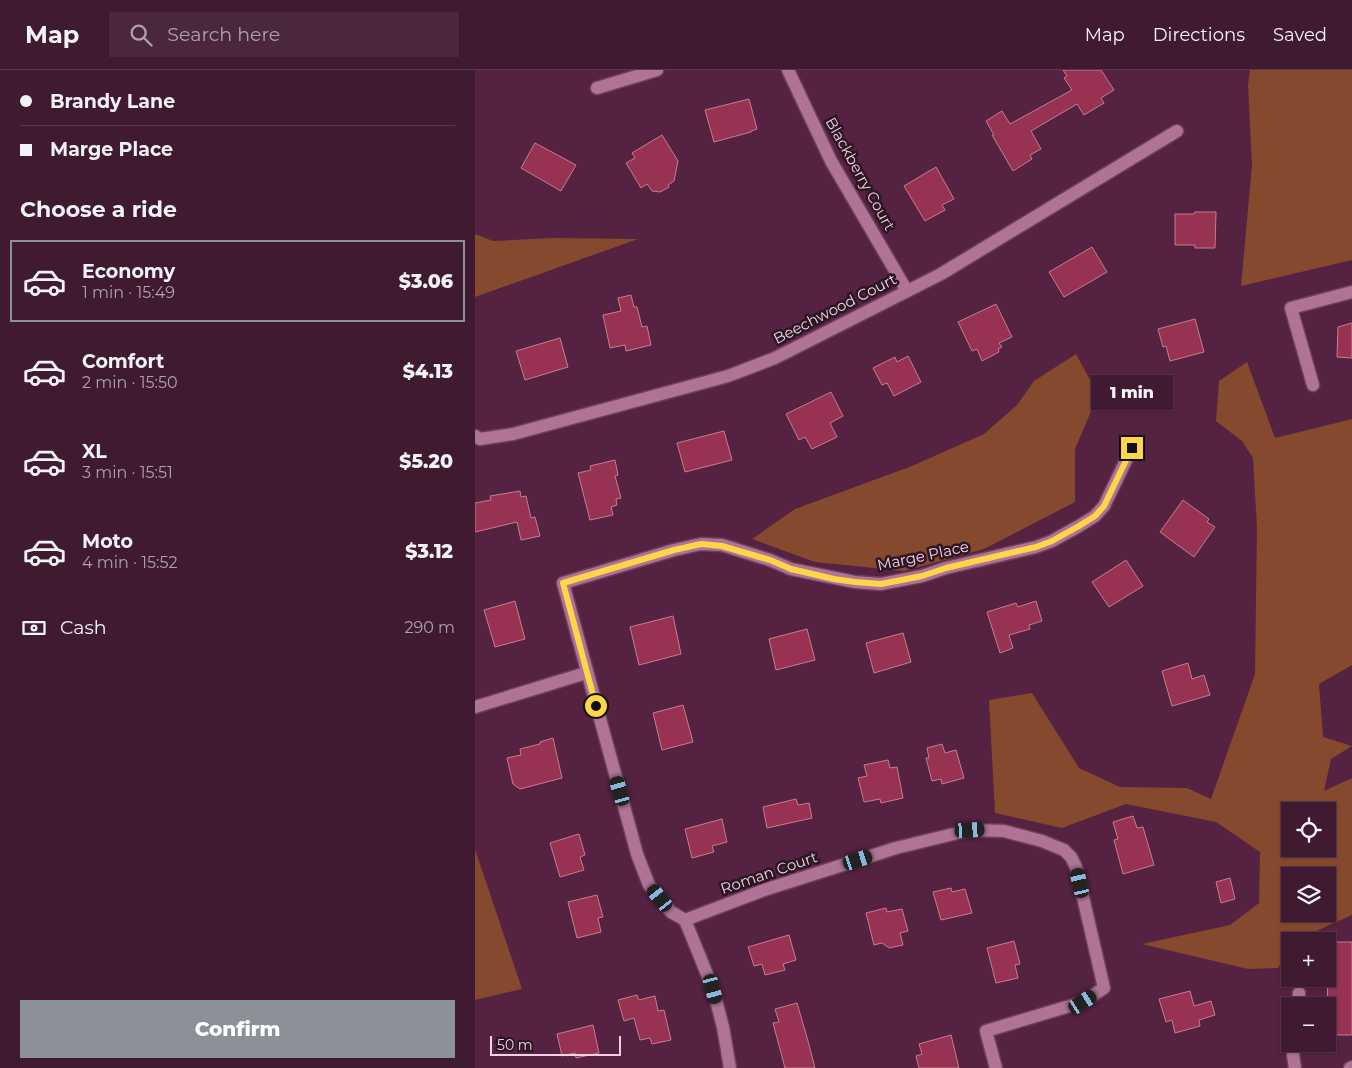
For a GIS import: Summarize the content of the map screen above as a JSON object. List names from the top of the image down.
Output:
{
  "streets": {
    "street": [
      "Blackberry Court",
      "Beechwood Court",
      "Marge Place",
      "Roman Court"
    ]
  },
  "crossings": [
    ["Blackberry Court", "Beechwood Court"]
  ],
  "scale_bar": "50 m",
  "page": {
    "header": "Map",
    "search": "Search here",
    "nav": ["Map", "Directions", "Saved"],
    "banner": ["Brandy Lane", "Marge Place"],
    "heading": "Choose a ride",
    "list": [
      {
        "name": "Economy",
        "note": "1 min · 15:49",
        "value": "$3.06"
      },
      {
        "name": "Comfort",
        "note": "2 min · 15:50",
        "value": "$4.13"
      },
      {
        "name": "XL",
        "note": "3 min · 15:51",
        "value": "$5.20"
      },
      {
        "name": "Moto",
        "note": "4 min · 15:52",
        "value": "$3.12"
      }
    ],
    "bubble": "1 min",
    "pay": ["Cash", "290 m"],
    "map_buttons": ["+", "−"],
    "buttons": "Confirm",
    "scale": "50 m"
  }
}
